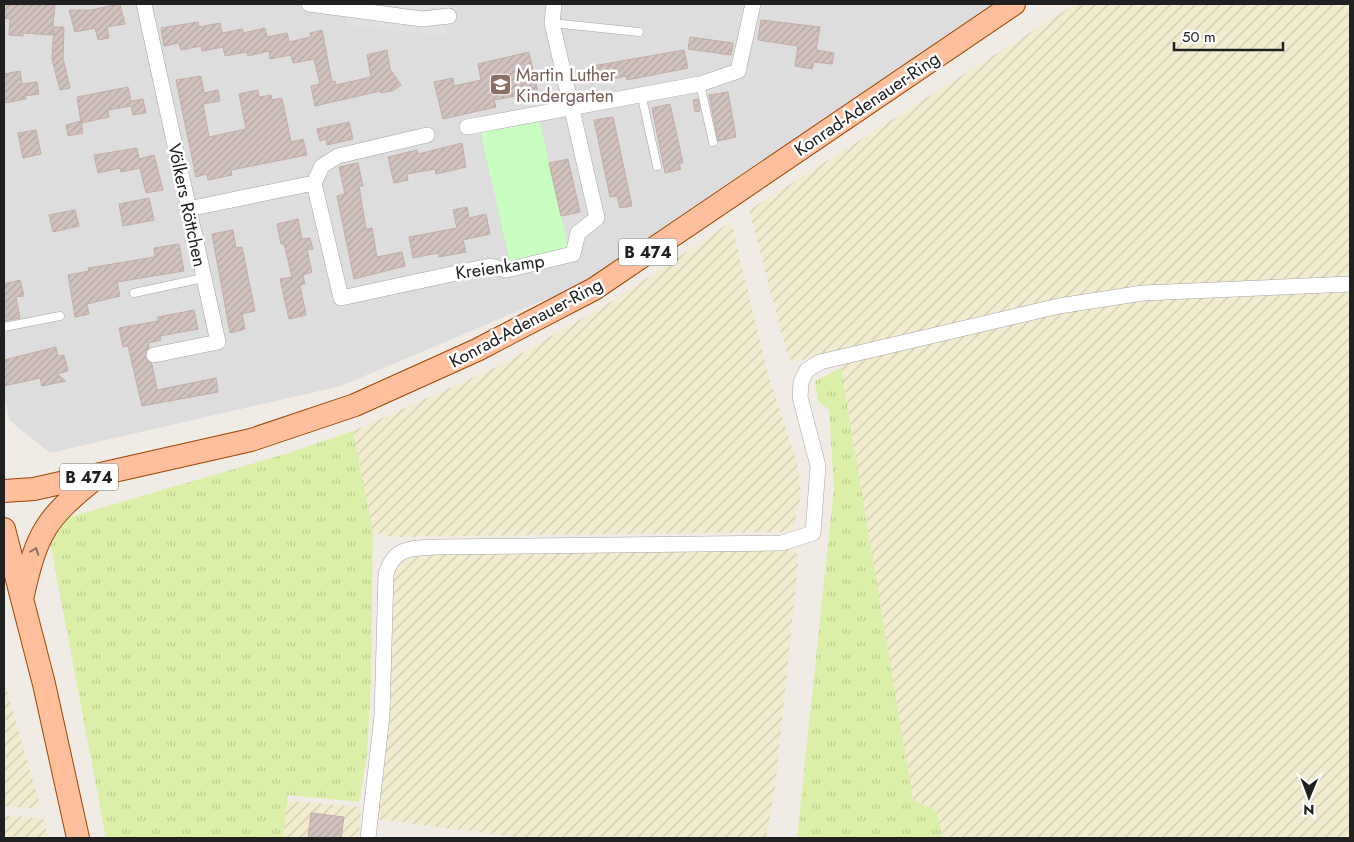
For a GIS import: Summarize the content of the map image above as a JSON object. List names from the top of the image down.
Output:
{
  "streets": {
    "main road": ["Konrad-Adenauer-Ring", "B 474"],
    "street": ["Völkers Röttchen", "Kreienkamp"]
  },
  "places": {
    "school or university": ["Martin Luther Kindergarten"]
  },
  "scale_bar": "50 m",
  "north": "bottom"
}
